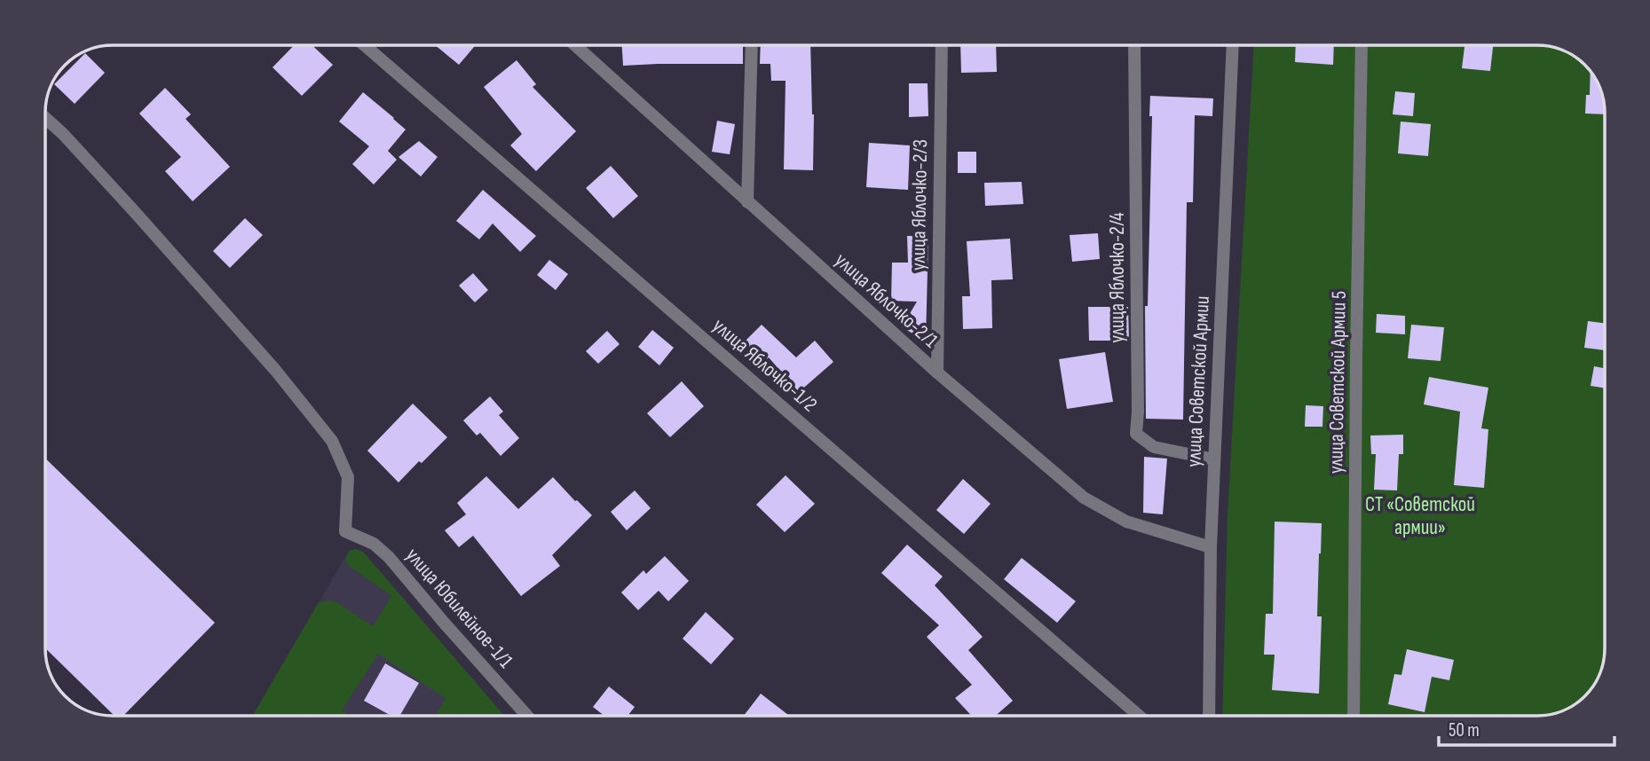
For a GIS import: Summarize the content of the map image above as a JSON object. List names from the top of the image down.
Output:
{
  "streets": {
    "street": [
      "улица Яблочко-2/3",
      "улица Яблочко-2/4",
      "улица Яблочко-2/1",
      "улица Яблочко-1/2",
      "улица Советской Армии",
      "улица Советской Армии 5",
      "улица Юбилейное-1/1"
    ]
  },
  "crossings": [
    ["улица Яблочко-2/3", "улица Яблочко-2/1"],
    ["улица Яблочко-2/4", "улица Советской Армии"],
    ["улица Яблочко-2/1", "улица Советской Армии"]
  ],
  "parks": ["СТ «Советской армии»"],
  "scale_bar": "50 m"
}
